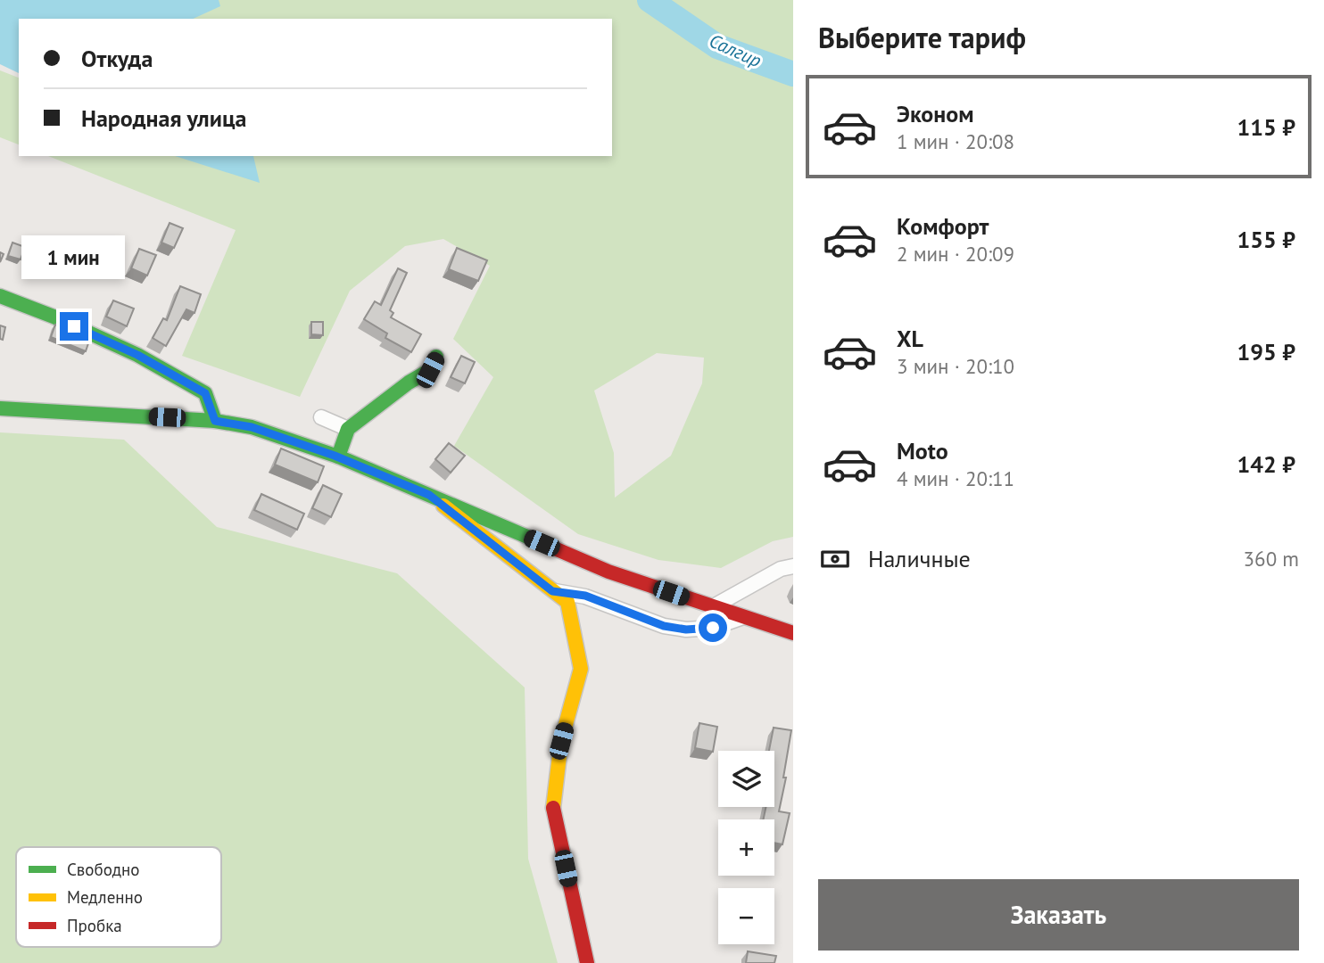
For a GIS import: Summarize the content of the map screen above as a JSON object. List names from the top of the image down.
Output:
{
  "water": ["Салгир"],
  "legend": ["Свободно", "Медленно", "Пробка"],
  "page": {
    "heading": "Выберите тариф",
    "banner": ["Откуда", "Народная улица"],
    "list": [
      {
        "name": "Эконом",
        "note": "1 мин · 20:08",
        "value": "115 ₽"
      },
      {
        "name": "Комфорт",
        "note": "2 мин · 20:09",
        "value": "155 ₽"
      },
      {
        "name": "XL",
        "note": "3 мин · 20:10",
        "value": "195 ₽"
      },
      {
        "name": "Moto",
        "note": "4 мин · 20:11",
        "value": "142 ₽"
      }
    ],
    "bubble": "1 мин",
    "pay": ["Наличные", "360 m"],
    "map_buttons": ["+", "−"],
    "buttons": "Заказать"
  }
}
